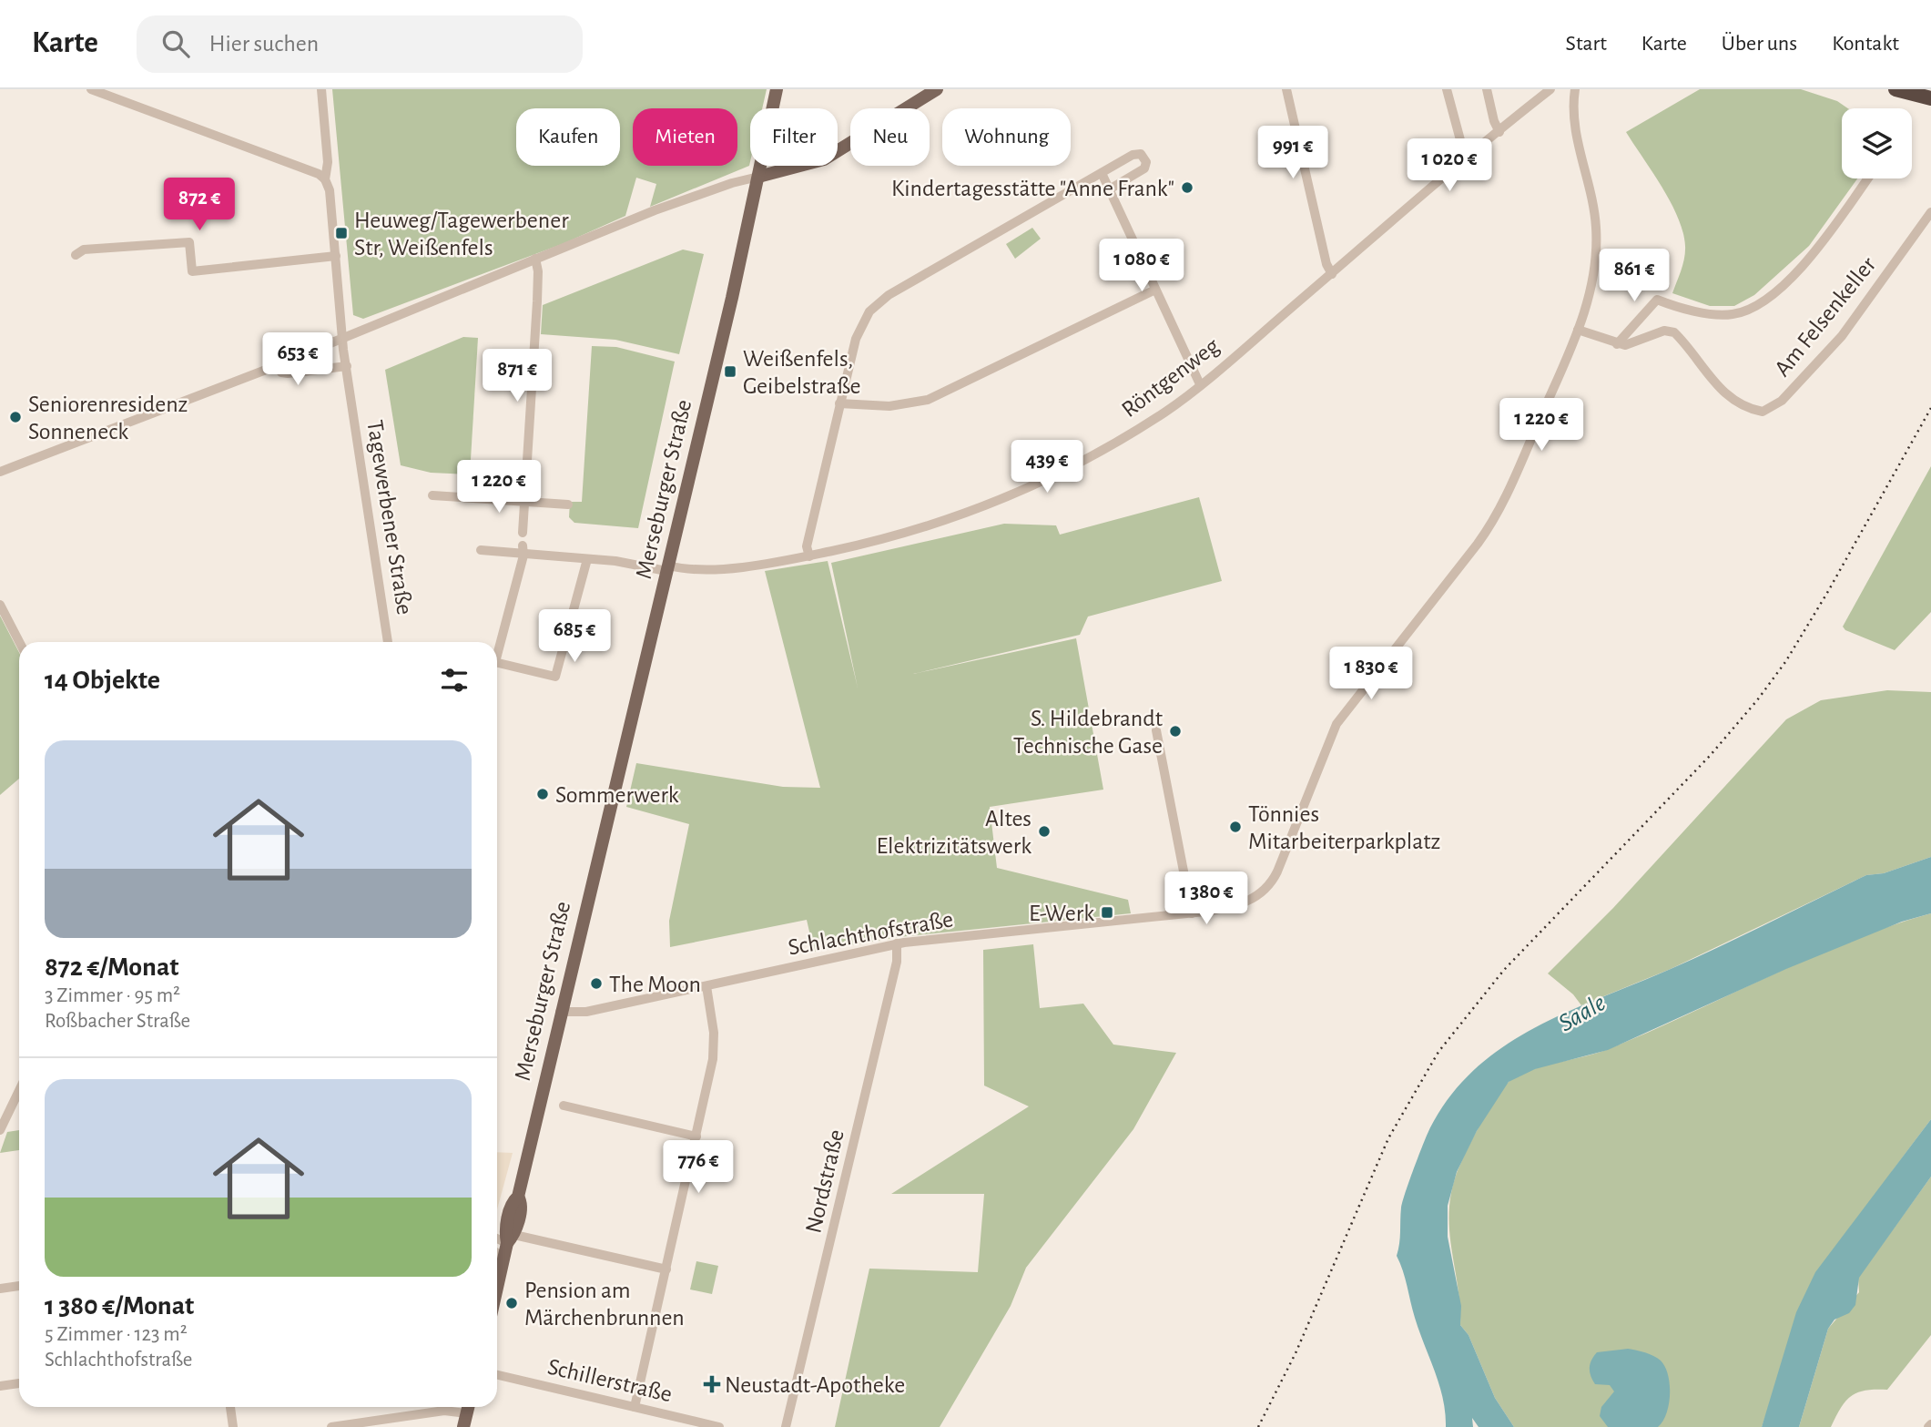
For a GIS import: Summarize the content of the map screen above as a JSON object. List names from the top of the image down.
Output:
{
  "streets": {
    "main road": ["Merseburger Straße"],
    "street": [
      "Am Felsenkeller",
      "Röntgenweg",
      "Tagewerbener Straße",
      "Schlachthofstraße",
      "Nordstraße",
      "Schillerstraße"
    ]
  },
  "crossings": [
    ["Röntgenweg", "Merseburger Straße"],
    ["Merseburger Straße", "Schlachthofstraße"],
    ["Schlachthofstraße", "Nordstraße"]
  ],
  "water": ["Saale"],
  "places": {
    "other": [
      "Kindertagesstätte \"Anne Frank\"",
      "Seniorenresidenz Sonneneck",
      "S. Hildebrandt Technische Gase",
      "Sommerwerk",
      "Tönnies Mitarbeiterparkplatz",
      "Altes Elektrizitätswerk",
      "The Moon",
      "Pension am Märchenbrunnen"
    ],
    "transit": ["Heuweg/Tagewerbener Str, Weißenfels", "Weißenfels, Geibelstraße", "E-Werk"],
    "health": ["Neustadt-Apotheke"]
  },
  "page": {
    "header": "Karte",
    "search": "Hier suchen",
    "nav": [
      "Start",
      "Karte",
      "Über uns",
      "Kontakt"
    ],
    "chip": [
      "Kaufen",
      "Mieten",
      "Filter",
      "Neu",
      "Wohnung"
    ],
    "price": [
      "991 €",
      "1 020 €",
      "872 €",
      "1 080 €",
      "861 €",
      "653 €",
      "871 €",
      "1 220 €",
      "439 €",
      "1 220 €",
      "685 €",
      "1 830 €",
      "1 380 €",
      "776 €"
    ],
    "heading": "14 Objekte",
    "list": [
      {
        "name": "872 €/Monat",
        "note": "3 Zimmer · 95 m² · Roßbacher Straße"
      },
      {
        "name": "1 380 €/Monat",
        "note": "5 Zimmer · 123 m² · Schlachthofstraße"
      }
    ]
  }
}
